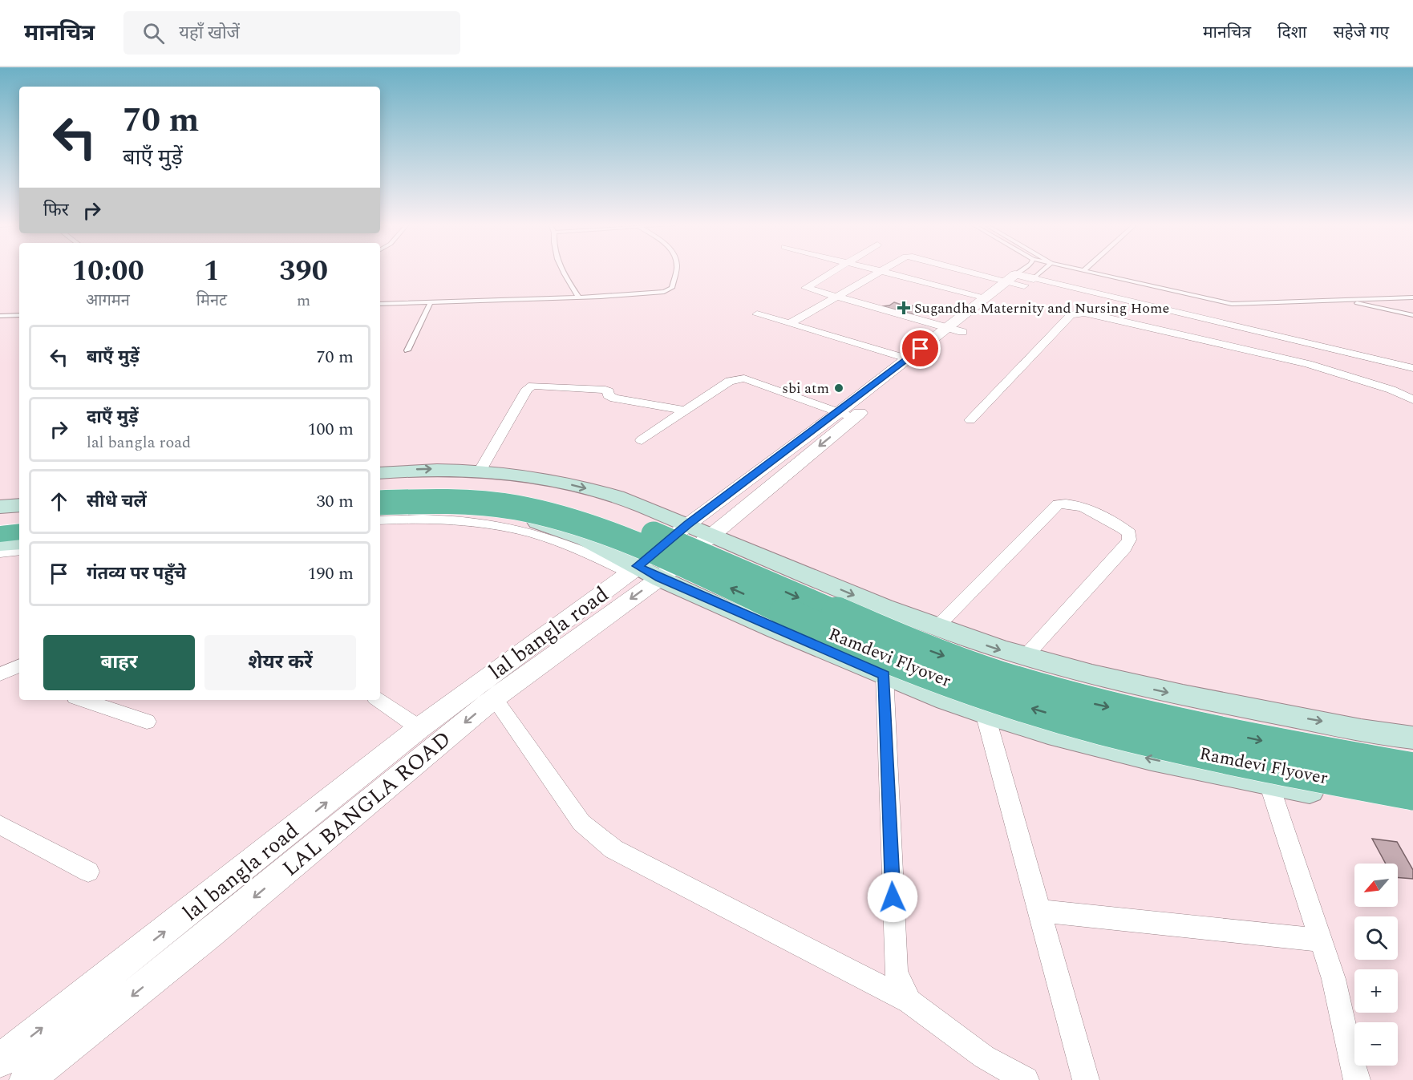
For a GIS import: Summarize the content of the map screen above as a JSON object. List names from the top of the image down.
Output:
{
  "streets": {
    "highway": ["Ramdevi Flyover"],
    "street": ["lal bangla road", "LAL BANGLA ROAD"]
  },
  "crossings": [
    ["lal bangla road", "LAL BANGLA ROAD"]
  ],
  "one_way": ["lal bangla road", "LAL BANGLA ROAD"],
  "places": {
    "health": ["Sugandha Maternity and Nursing Home"],
    "other": ["sbi atm"]
  },
  "north": "bottom left",
  "page": {
    "header": "मानचित्र",
    "search": "यहाँ खोजें",
    "nav": ["मानचित्र", "दिशा", "सहेजे गए"],
    "turn": ["70 m", "बाएँ मुड़ें"],
    "then": "फिर",
    "eta": [
      "10:00",
      "आगमन",
      "1",
      "मिनट",
      "390",
      "m"
    ],
    "list": [
      {
        "name": "बाएँ मुड़ें",
        "value": "70 m"
      },
      {
        "name": "दाएँ मुड़ें",
        "note": "lal bangla road",
        "value": "100 m"
      },
      {
        "name": "सीधे चलें",
        "value": "30 m"
      },
      {
        "name": "गंतव्य पर पहुँचे",
        "value": "190 m"
      }
    ],
    "buttons": ["बाहर", "शेयर करें"],
    "map_buttons": ["+", "−"]
  }
}
